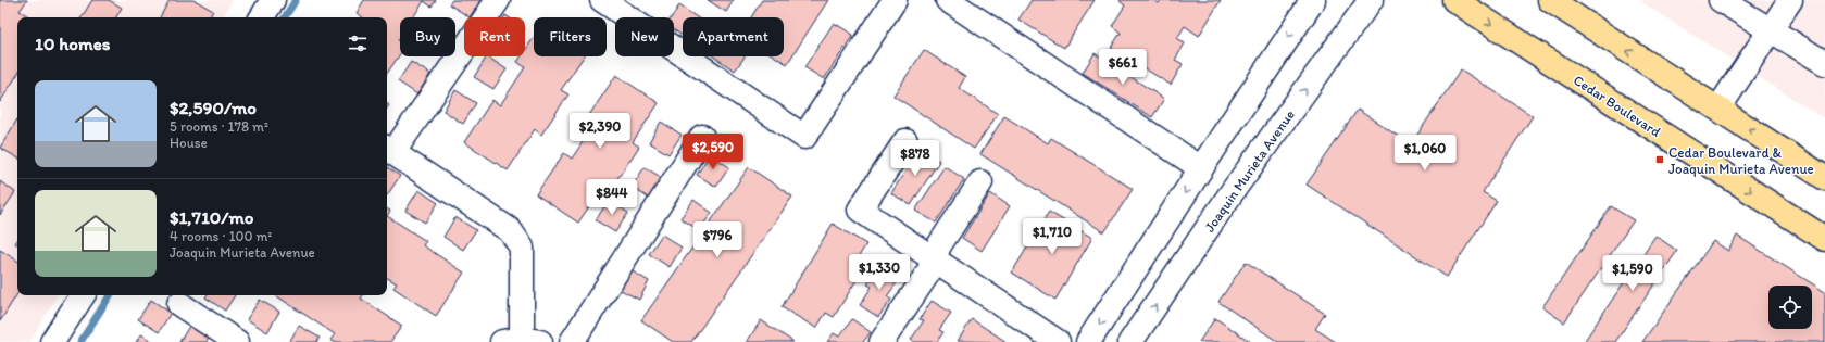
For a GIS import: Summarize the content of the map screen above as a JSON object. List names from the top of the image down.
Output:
{
  "streets": {
    "main road": ["Cedar Boulevard"],
    "street": ["Joaquin Murieta Avenue"]
  },
  "places": {
    "transit": ["Cedar Boulevard & Joaquin Murieta Avenue"]
  },
  "page": {
    "chip": [
      "Buy",
      "Rent",
      "Filters",
      "New",
      "Apartment"
    ],
    "heading": "10 homes",
    "price": [
      "$661",
      "$2,390",
      "$2,590",
      "$1,060",
      "$878",
      "$844",
      "$1,710",
      "$796",
      "$1,330",
      "$1,590"
    ],
    "list": [
      {
        "name": "$2,590/mo",
        "note": "5 rooms · 178 m² · House"
      },
      {
        "name": "$1,710/mo",
        "note": "4 rooms · 100 m² · Joaquin Murieta Avenue"
      }
    ]
  }
}
